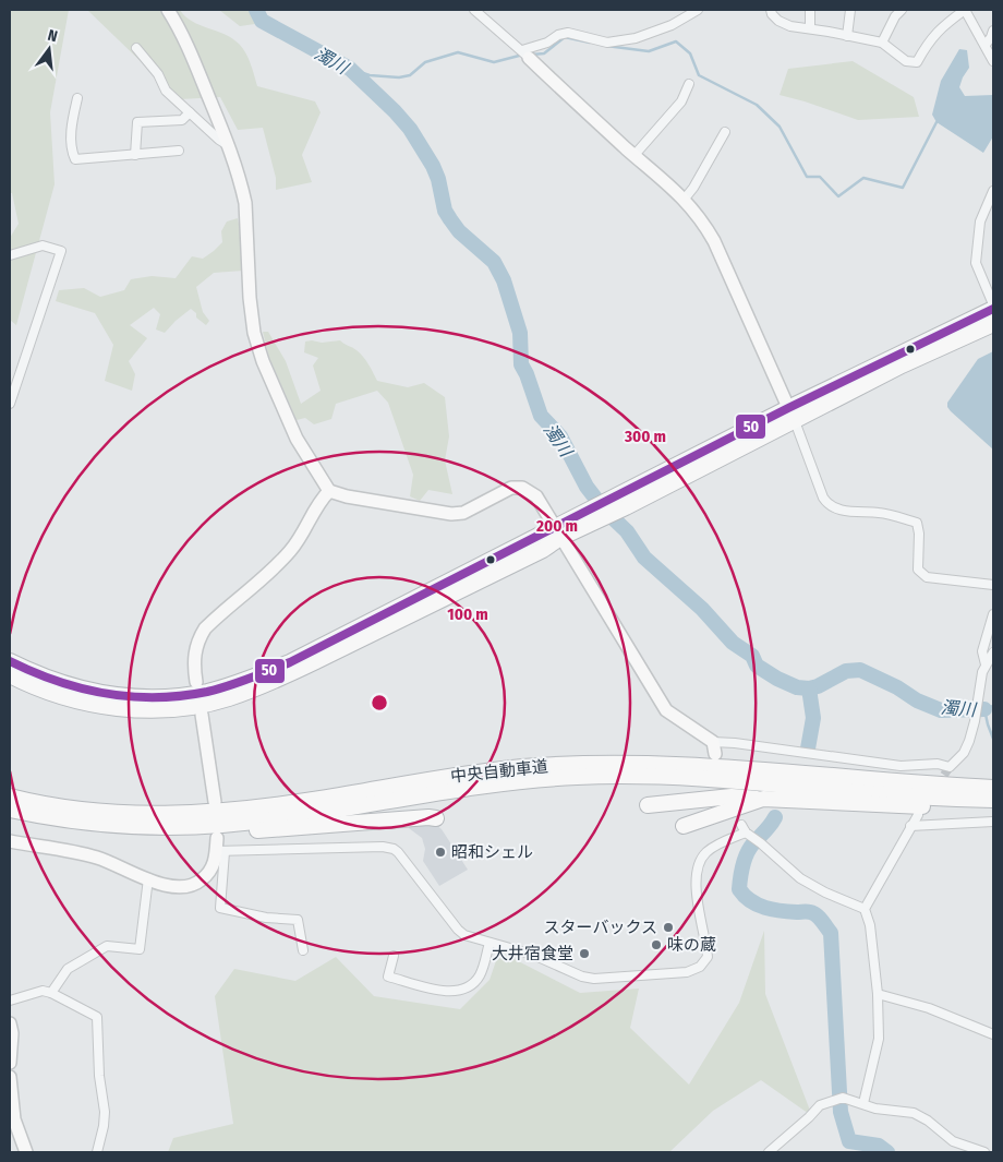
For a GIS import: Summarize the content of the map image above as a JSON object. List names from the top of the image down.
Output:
{
  "streets": {
    "highway": ["中央自動車道"]
  },
  "water": ["濁川"],
  "places": [
    "昭和シェル",
    "スターバックス",
    "味の蔵",
    "大井宿食堂"
  ],
  "lines": ["transit line 50"],
  "north": "top",
  "rings": ["300 m", "200 m", "100 m"]
}
